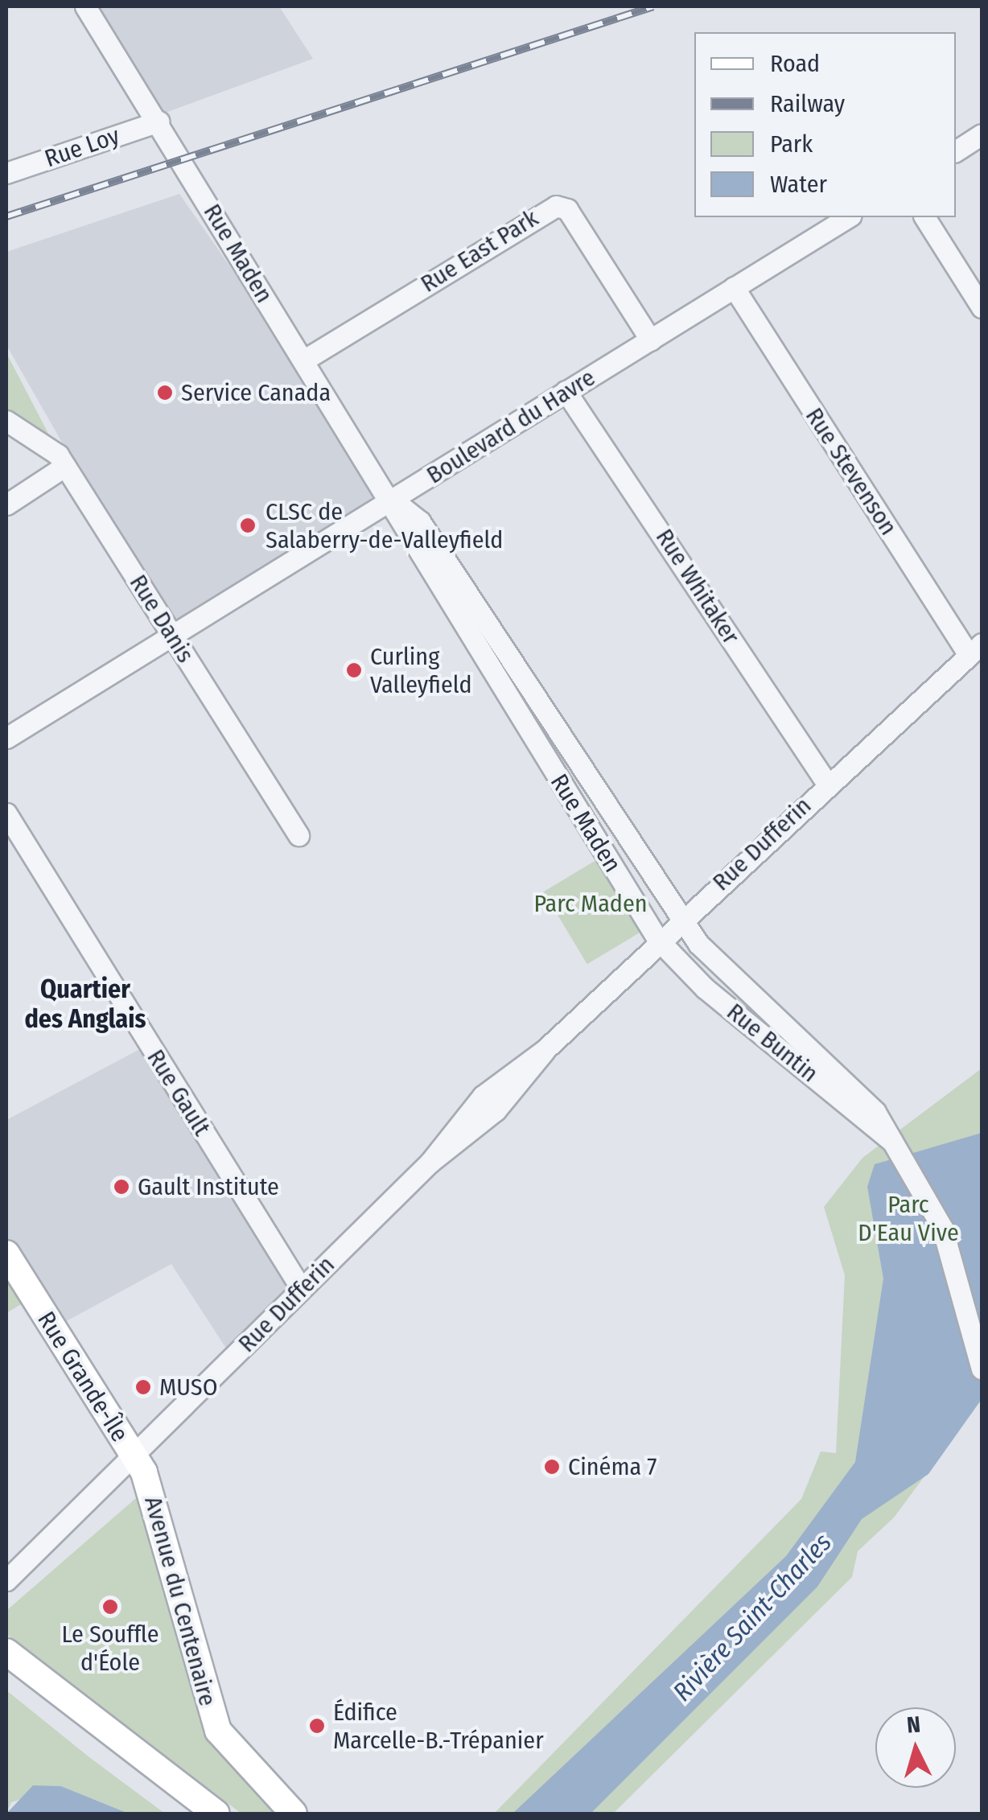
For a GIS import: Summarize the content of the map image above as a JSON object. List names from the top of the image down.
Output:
{
  "streets": {
    "main road": ["Rue Grande-Île", "Avenue du Centenaire"],
    "street": [
      "Rue Loy",
      "Rue East Park",
      "Rue Maden",
      "Boulevard du Havre",
      "Rue Stevenson",
      "Rue Whitaker",
      "Rue Danis",
      "Rue Dufferin",
      "Rue Buntin",
      "Rue Gault"
    ]
  },
  "crossings": [
    ["Rue Loy", "Rue Maden"],
    ["Rue East Park", "Rue Maden"],
    ["Rue East Park", "Boulevard du Havre"],
    ["Rue Maden", "Boulevard du Havre"],
    ["Rue Maden", "Rue Dufferin"],
    ["Rue Maden", "Rue Buntin"],
    ["Boulevard du Havre", "Rue Stevenson"],
    ["Boulevard du Havre", "Rue Whitaker"],
    ["Boulevard du Havre", "Rue Danis"],
    ["Rue Stevenson", "Rue Dufferin"],
    ["Rue Whitaker", "Rue Dufferin"],
    ["Rue Dufferin", "Rue Buntin"],
    ["Rue Dufferin", "Rue Gault"],
    ["Rue Dufferin", "Rue Grande-Île"],
    ["Rue Dufferin", "Avenue du Centenaire"],
    ["Rue Grande-Île", "Avenue du Centenaire"]
  ],
  "districts": ["Quartier des Anglais"],
  "water": ["Rivière Saint-Charles"],
  "parks": ["Parc Maden", "Parc D'Eau Vive"],
  "places": [
    "Service Canada",
    "CLSC de Salaberry-de-Valleyfield",
    "Curling Valleyfield",
    "Gault Institute",
    "MUSO",
    "Cinéma 7",
    "Le Souffle d'Éole",
    "Édifice Marcelle-B.-Trépanier"
  ],
  "legend": [
    "Road",
    "Railway",
    "Park",
    "Water"
  ],
  "north": "top"
}
